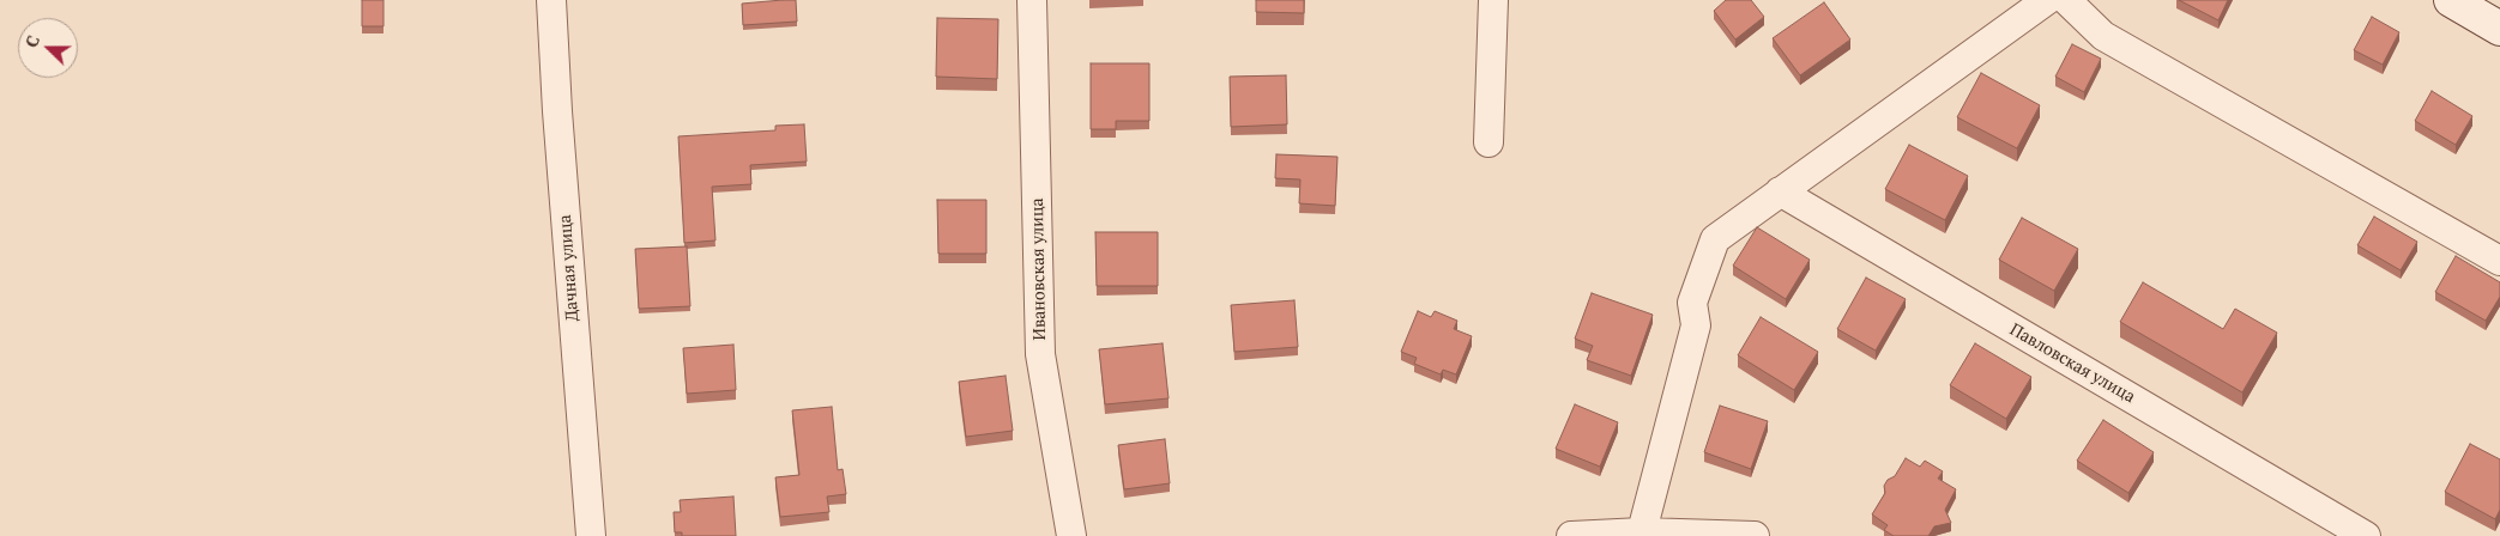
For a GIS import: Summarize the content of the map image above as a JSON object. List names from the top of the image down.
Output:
{
  "streets": {
    "street": ["Дачная улица", "Ивановская улица", "Павловская улица"]
  },
  "north": "left"
}
